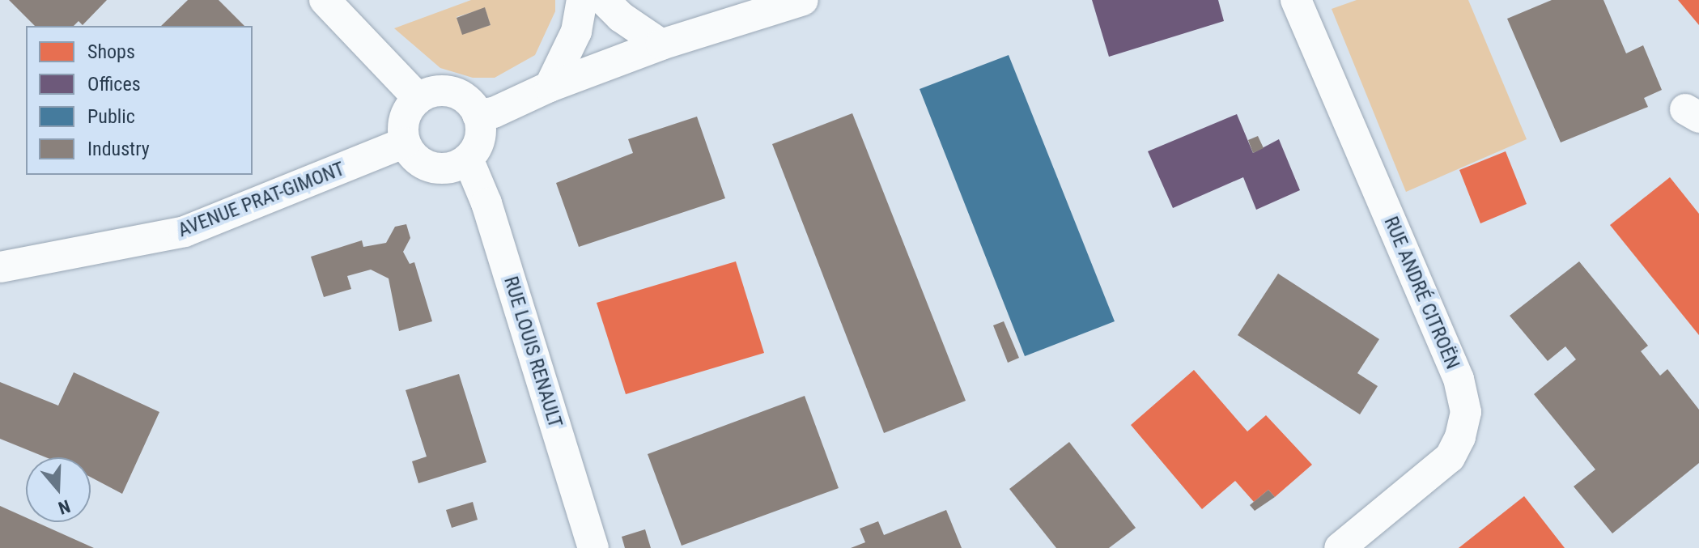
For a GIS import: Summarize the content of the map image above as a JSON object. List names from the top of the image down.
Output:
{
  "streets": {
    "street": ["AVENUE PRAT-GIMONT", "RUE ANDRÉ CITROËN", "RUE LOUIS RENAULT"]
  },
  "crossings": [
    ["AVENUE PRAT-GIMONT", "RUE LOUIS RENAULT"]
  ],
  "legend": [
    "Shops",
    "Offices",
    "Public",
    "Industry"
  ],
  "north": "bottom"
}
